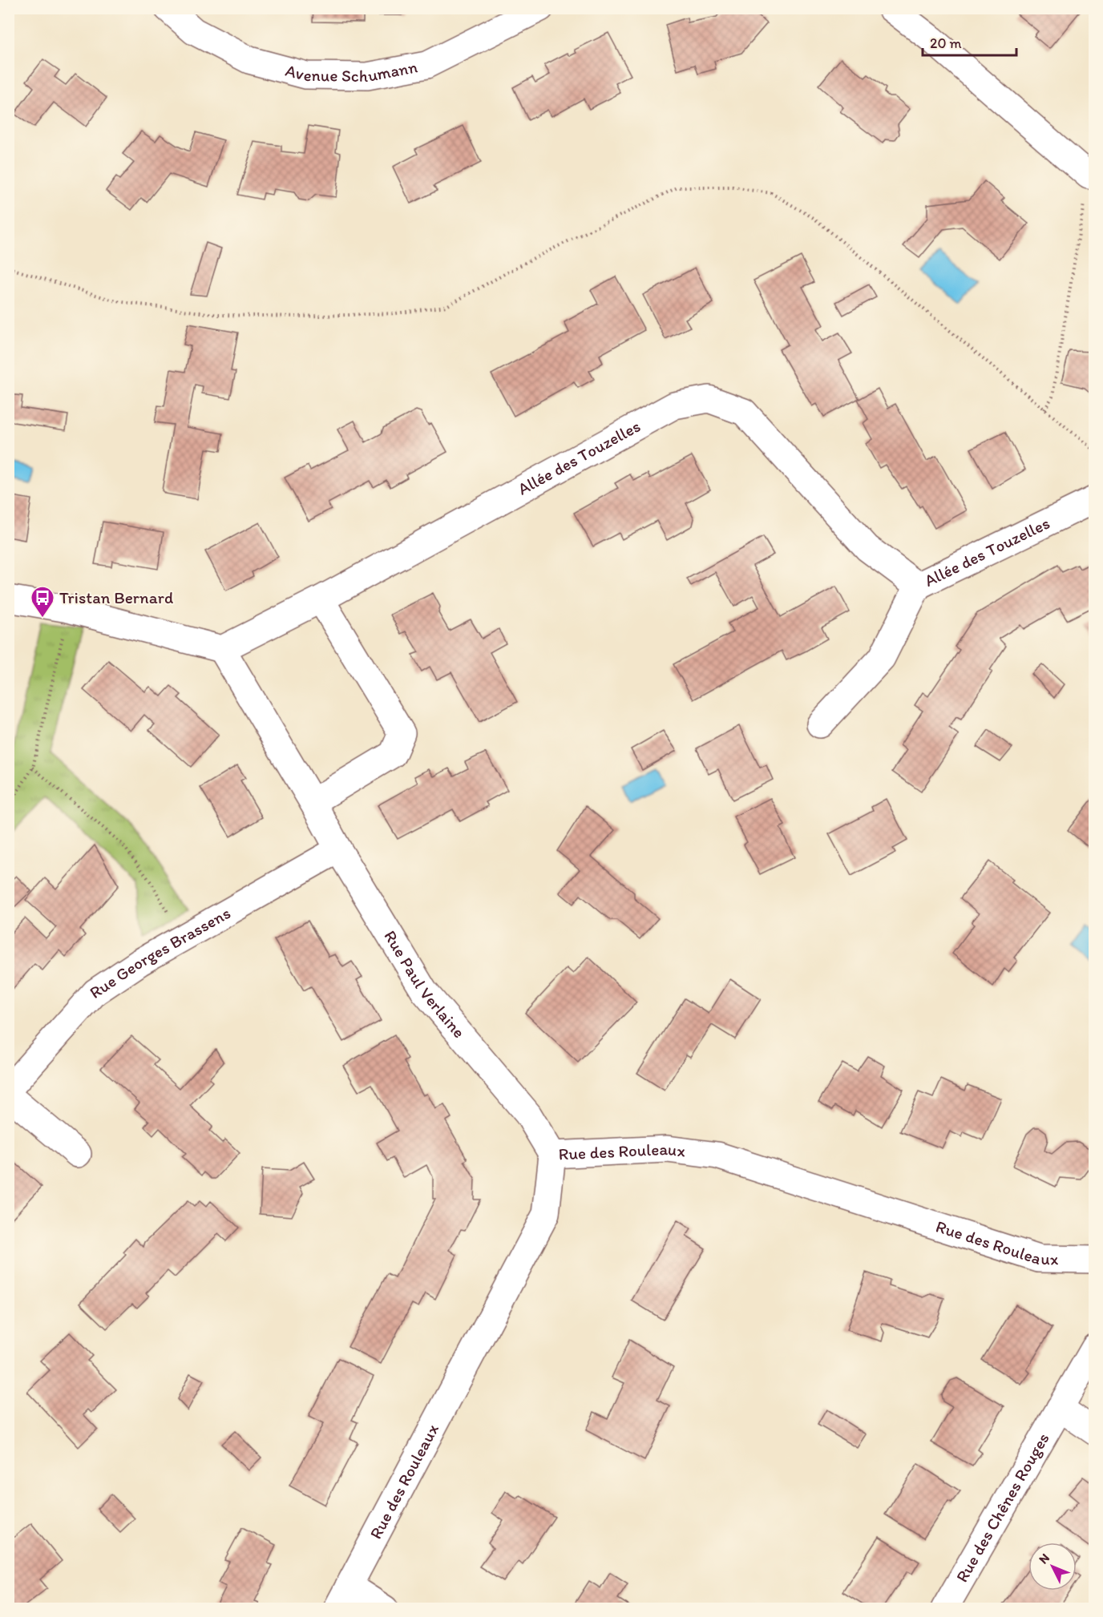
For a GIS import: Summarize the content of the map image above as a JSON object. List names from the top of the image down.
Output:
{
  "streets": {
    "street": [
      "Avenue Schumann",
      "Allée des Touzelles",
      "Rue Georges Brassens",
      "Rue Paul Verlaine",
      "Rue des Rouleaux",
      "Rue des Chênes Rouges"
    ]
  },
  "crossings": [
    ["Allée des Touzelles", "Rue Paul Verlaine"],
    ["Rue Georges Brassens", "Rue Paul Verlaine"],
    ["Rue Paul Verlaine", "Rue des Rouleaux"]
  ],
  "places": {
    "bus stop": ["Tristan Bernard"]
  },
  "scale_bar": "20 m",
  "north": "top left"
}
